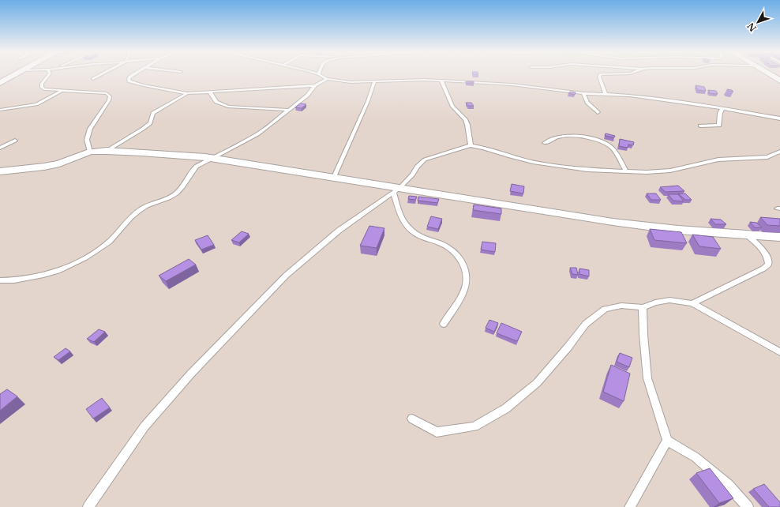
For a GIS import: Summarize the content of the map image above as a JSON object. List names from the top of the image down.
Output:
{
  "north": "bottom left"
}
